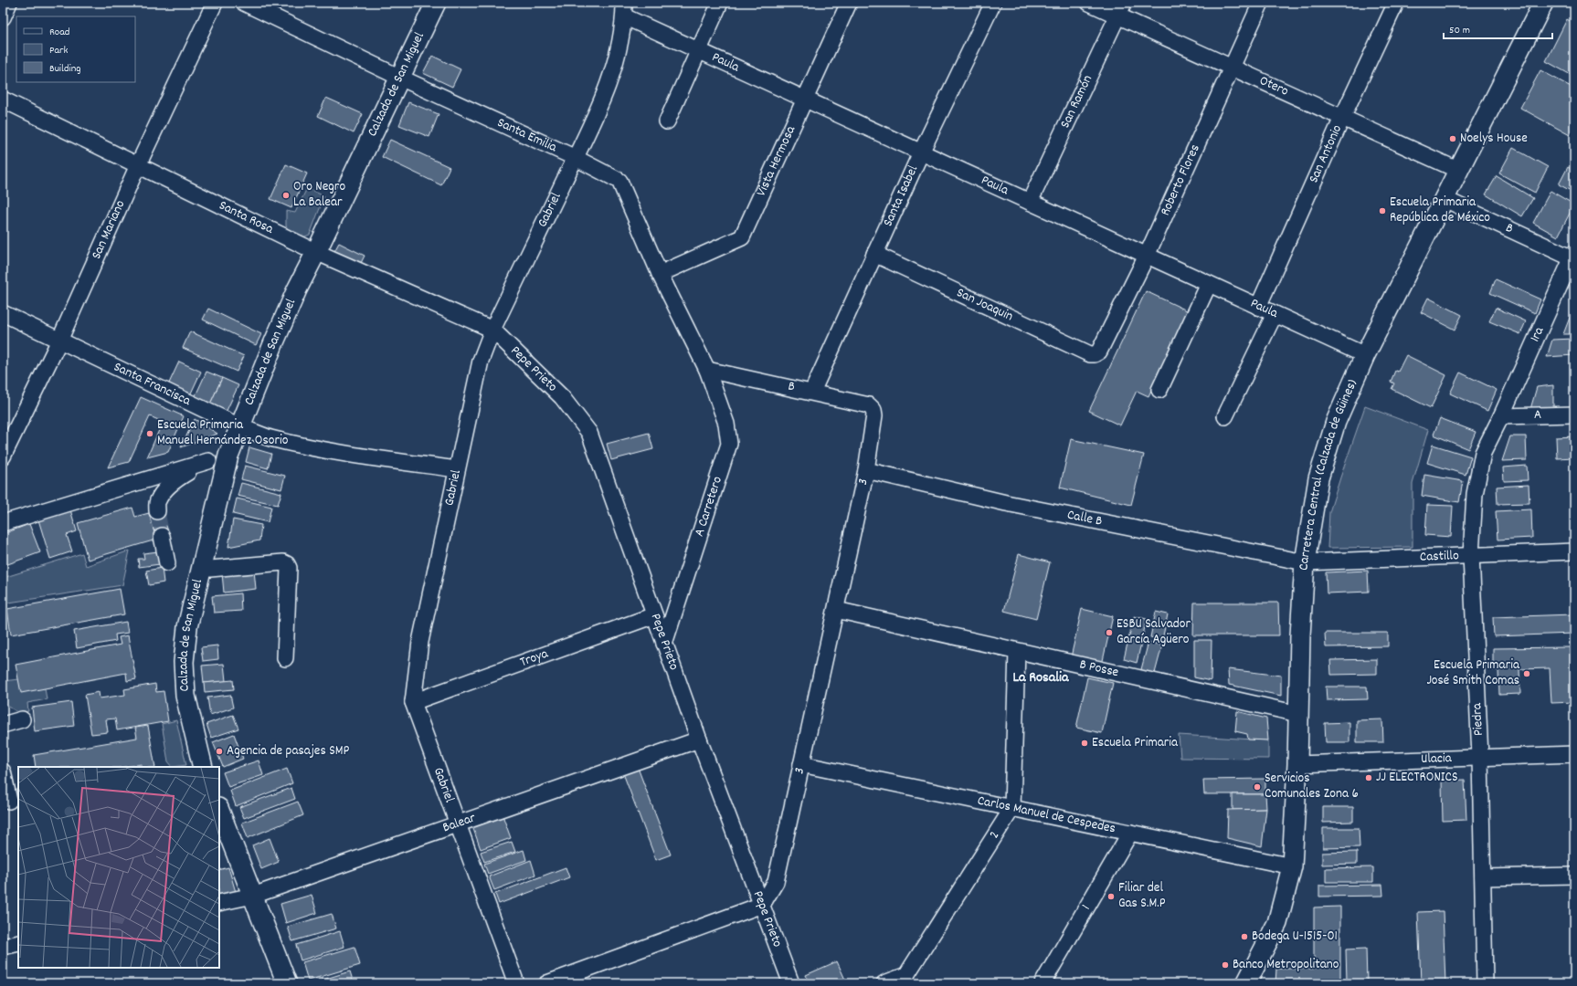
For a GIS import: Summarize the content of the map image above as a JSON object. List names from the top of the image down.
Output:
{
  "streets": {
    "main road": ["Calzada de San Miguel", "Carretera Central (Calzada de Güines)"],
    "street": [
      "Paula",
      "Otero",
      "San Ramón",
      "Santa Emilia",
      "San Antonio",
      "Vista Hermosa",
      "Roberto Flores",
      "Santa Isabel",
      "Gabriel",
      "Santa Rosa",
      "San Mariano",
      "B",
      "San Joaquin",
      "1ra",
      "Pepe Prieto",
      "Santa Francisca",
      "A",
      "3",
      "A Carretero",
      "Calle B",
      "Castillo",
      "Troya",
      "B Posse",
      "Piedra",
      "Ulacia",
      "Carlos Manuel de Cespedes",
      "Balear",
      "2",
      "1"
    ]
  },
  "crossings": [
    ["Paula", "San Ramón"],
    ["Paula", "San Antonio"],
    ["Paula", "Vista Hermosa"],
    ["Paula", "Roberto Flores"],
    ["Paula", "Santa Isabel"],
    ["Paula", "Gabriel"],
    ["Paula", "Carretera Central (Calzada de Güines)"],
    ["Calzada de San Miguel", "Santa Emilia"],
    ["Calzada de San Miguel", "Santa Rosa"],
    ["Calzada de San Miguel", "Santa Francisca"],
    ["Otero", "San Ramón"],
    ["Otero", "San Antonio"],
    ["Otero", "Roberto Flores"],
    ["Otero", "Carretera Central (Calzada de Güines)"],
    ["Santa Emilia", "Vista Hermosa"],
    ["Santa Emilia", "Gabriel"],
    ["Santa Emilia", "B"],
    ["Santa Emilia", "A Carretero"],
    ["Roberto Flores", "San Joaquin"],
    ["Santa Isabel", "B"],
    ["Santa Isabel", "San Joaquin"],
    ["Gabriel", "Santa Rosa"],
    ["Gabriel", "Pepe Prieto"],
    ["Gabriel", "Santa Francisca"],
    ["Gabriel", "Troya"],
    ["Gabriel", "Balear"],
    ["Santa Rosa", "San Mariano"],
    ["Santa Rosa", "Pepe Prieto"],
    ["San Mariano", "Santa Francisca"],
    ["B", "1ra"],
    ["B", "Carretera Central (Calzada de Güines)"],
    ["B", "3"],
    ["B", "A Carretero"],
    ["1ra", "A"],
    ["1ra", "Piedra"],
    ["Pepe Prieto", "3"],
    ["Pepe Prieto", "A Carretero"],
    ["Pepe Prieto", "Troya"],
    ["Pepe Prieto", "Balear"],
    ["A", "Piedra"],
    ["Carretera Central (Calzada de Güines)", "Calle B"],
    ["Carretera Central (Calzada de Güines)", "Castillo"],
    ["Carretera Central (Calzada de Güines)", "B Posse"],
    ["Carretera Central (Calzada de Güines)", "Ulacia"],
    ["Carretera Central (Calzada de Güines)", "Carlos Manuel de Cespedes"],
    ["3", "Calle B"],
    ["3", "B Posse"],
    ["3", "Carlos Manuel de Cespedes"],
    ["Calle B", "Castillo"],
    ["Castillo", "Piedra"],
    ["Piedra", "Ulacia"],
    ["Carlos Manuel de Cespedes", "2"],
    ["Carlos Manuel de Cespedes", "1"]
  ],
  "districts": ["La Rosalia"],
  "places": [
    "Noelys House",
    "Oro Negro La Balear",
    "Escuela Primaria República de México",
    "Escuela Primaria Manuel Hernández Osorio",
    "ESBU Salvador García Agüero",
    "Escuela Primaria José Smith Comas",
    "Escuela Primaria",
    "Agencia de pasajes SMP",
    "JJ ELECTRONICS",
    "Servicios Comunales Zona 6",
    "Filiar del Gas S.M.P",
    "Bodega U-1515-01",
    "Banco Metropolitano"
  ],
  "legend": ["Road", "Park", "Building"],
  "scale_bar": "50 m"
}
